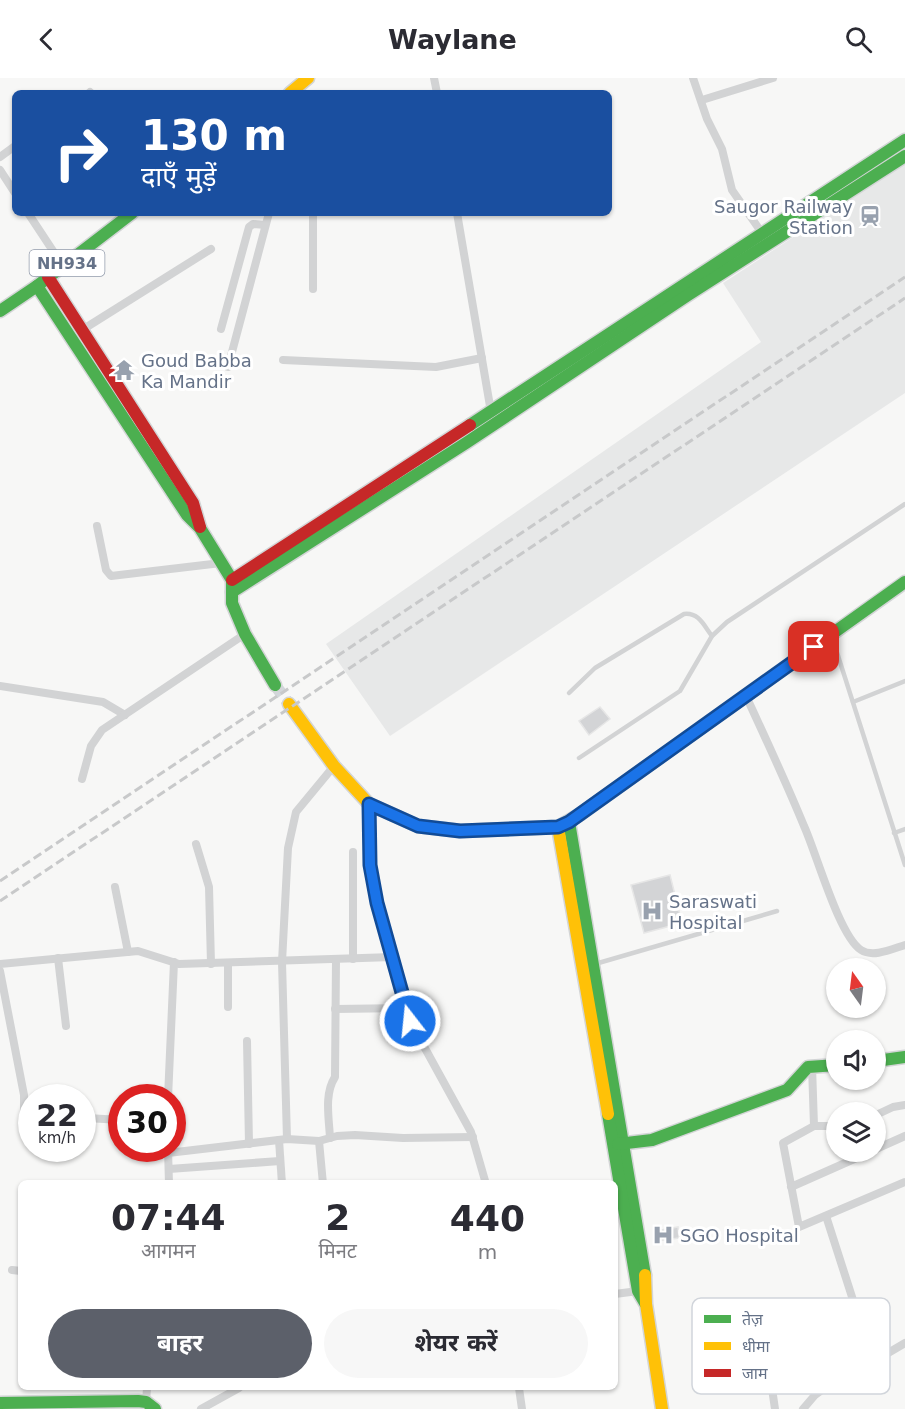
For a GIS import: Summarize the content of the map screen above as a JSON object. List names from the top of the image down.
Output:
{
  "streets": {
    "main road": ["NH934"]
  },
  "places": {
    "station": ["Saugor Railway Station"],
    "temple": ["Goud Babba Ka Mandir"],
    "hospital": ["Saraswati Hospital", "SGO Hospital"]
  },
  "legend": ["तेज़", "धीमा", "जाम"],
  "north": "top",
  "page": {
    "header": "Waylane",
    "turn": ["130 m", "दाएँ मुड़ें"],
    "speed": "22 km/h",
    "limit": "30",
    "eta": [
      "07:44",
      "आगमन",
      "2",
      "मिनट",
      "440",
      "m"
    ],
    "buttons": ["बाहर", "शेयर करें"]
  }
}
